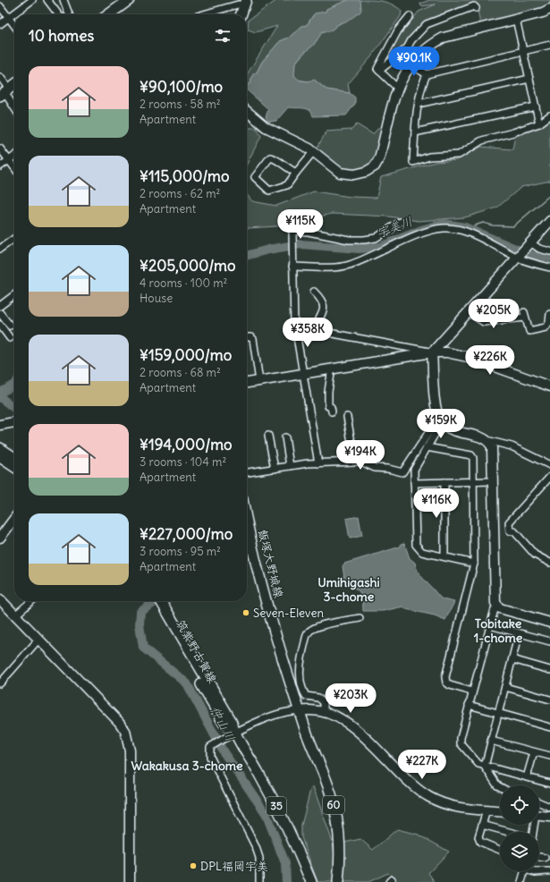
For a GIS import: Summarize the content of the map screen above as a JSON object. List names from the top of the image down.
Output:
{
  "streets": {
    "main road": [
      "飯塚大野城線",
      "筑紫野古賀線",
      "60",
      "35"
    ]
  },
  "districts": ["Umihigashi 3-chome", "Tobitake 1-chome", "Wakakusa 3-chome"],
  "water": ["宇美川", "仲山川"],
  "places": ["Seven-Eleven", "DPL福岡宇美"],
  "page": {
    "heading": "10 homes",
    "price": [
      "¥90.1K",
      "¥115K",
      "¥205K",
      "¥358K",
      "¥226K",
      "¥159K",
      "¥194K",
      "¥116K",
      "¥203K",
      "¥227K"
    ],
    "list": [
      {
        "name": "¥90,100/mo",
        "note": "2 rooms · 58 m² · Apartment"
      },
      {
        "name": "¥115,000/mo",
        "note": "2 rooms · 62 m² · Apartment"
      },
      {
        "name": "¥205,000/mo",
        "note": "4 rooms · 100 m² · House"
      },
      {
        "name": "¥159,000/mo",
        "note": "2 rooms · 68 m² · Apartment"
      },
      {
        "name": "¥194,000/mo",
        "note": "3 rooms · 104 m² · Apartment"
      },
      {
        "name": "¥227,000/mo",
        "note": "3 rooms · 95 m² · Apartment"
      }
    ]
  }
}
